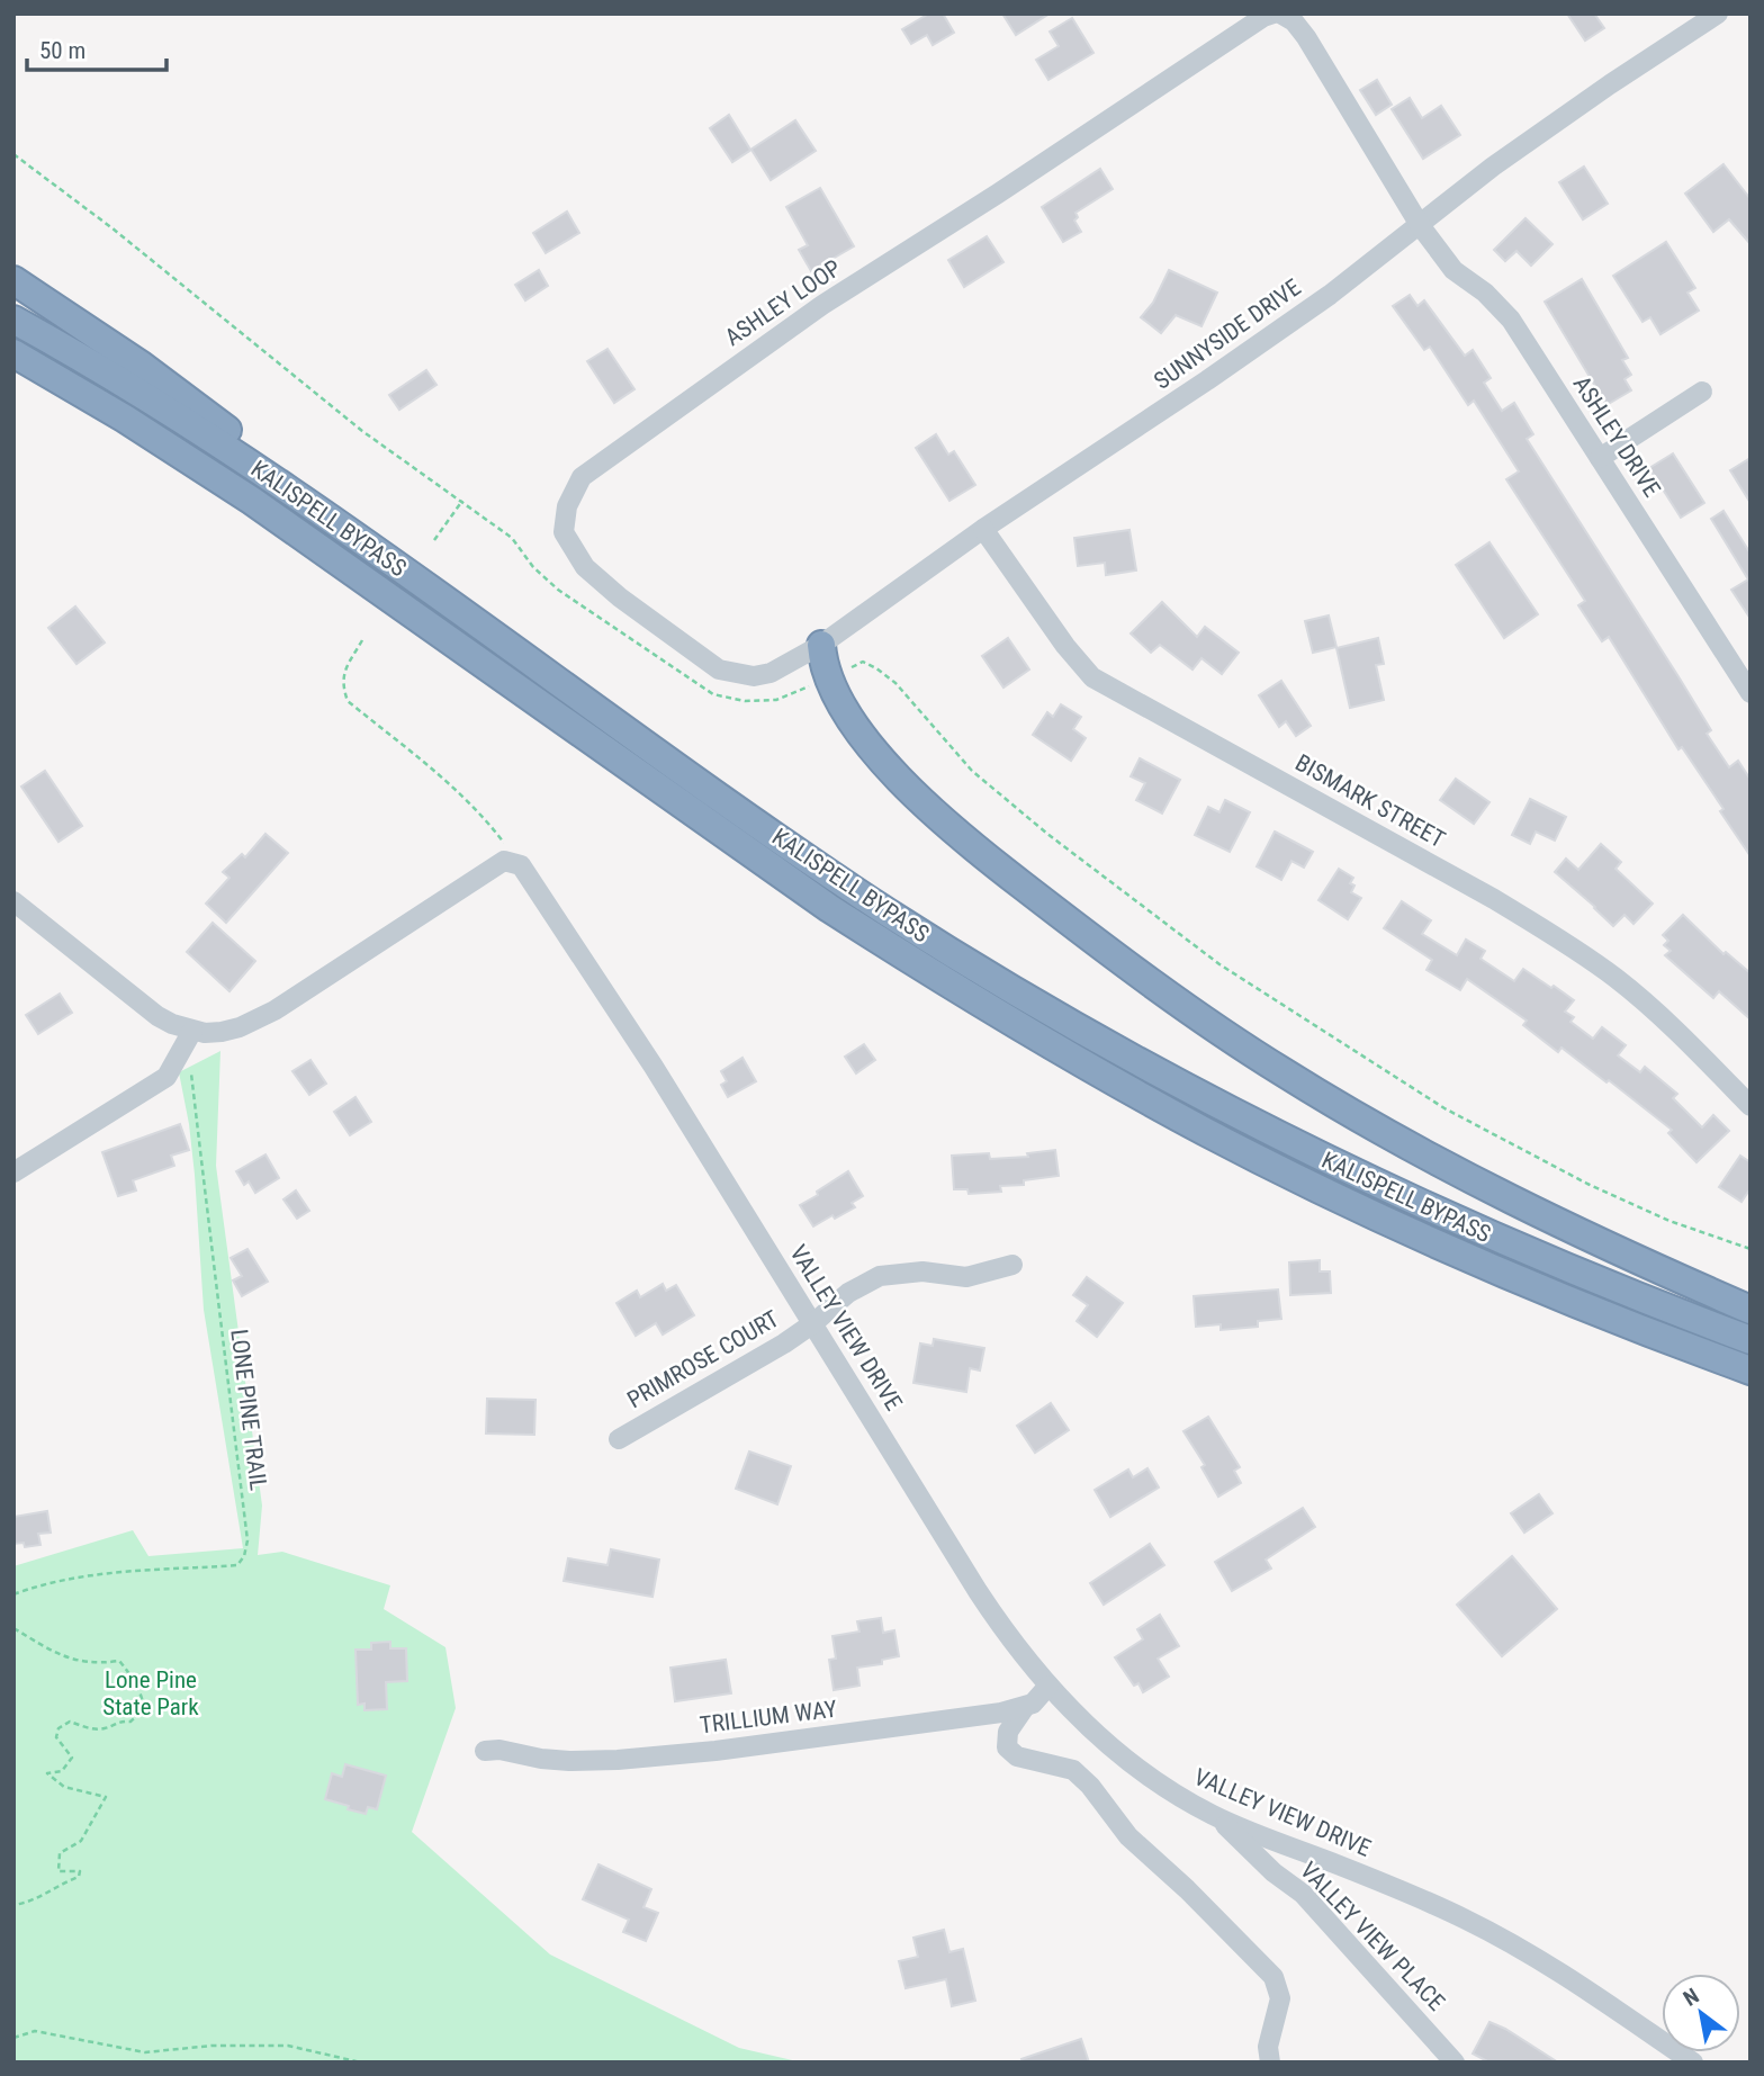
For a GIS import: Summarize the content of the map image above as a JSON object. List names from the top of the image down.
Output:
{
  "streets": {
    "highway": ["KALISPELL BYPASS"],
    "street": [
      "ASHLEY LOOP",
      "SUNNYSIDE DRIVE",
      "ASHLEY DRIVE",
      "BISMARK STREET",
      "VALLEY VIEW DRIVE",
      "PRIMROSE COURT",
      "TRILLIUM WAY",
      "VALLEY VIEW PLACE"
    ],
    "path": ["LONE PINE TRAIL"]
  },
  "crossings": [
    ["ASHLEY LOOP", "SUNNYSIDE DRIVE"],
    ["SUNNYSIDE DRIVE", "ASHLEY DRIVE"],
    ["SUNNYSIDE DRIVE", "BISMARK STREET"],
    ["VALLEY VIEW DRIVE", "PRIMROSE COURT"],
    ["VALLEY VIEW DRIVE", "VALLEY VIEW PLACE"]
  ],
  "parks": ["Lone Pine State Park"],
  "scale_bar": "50 m",
  "north": "top left"
}
